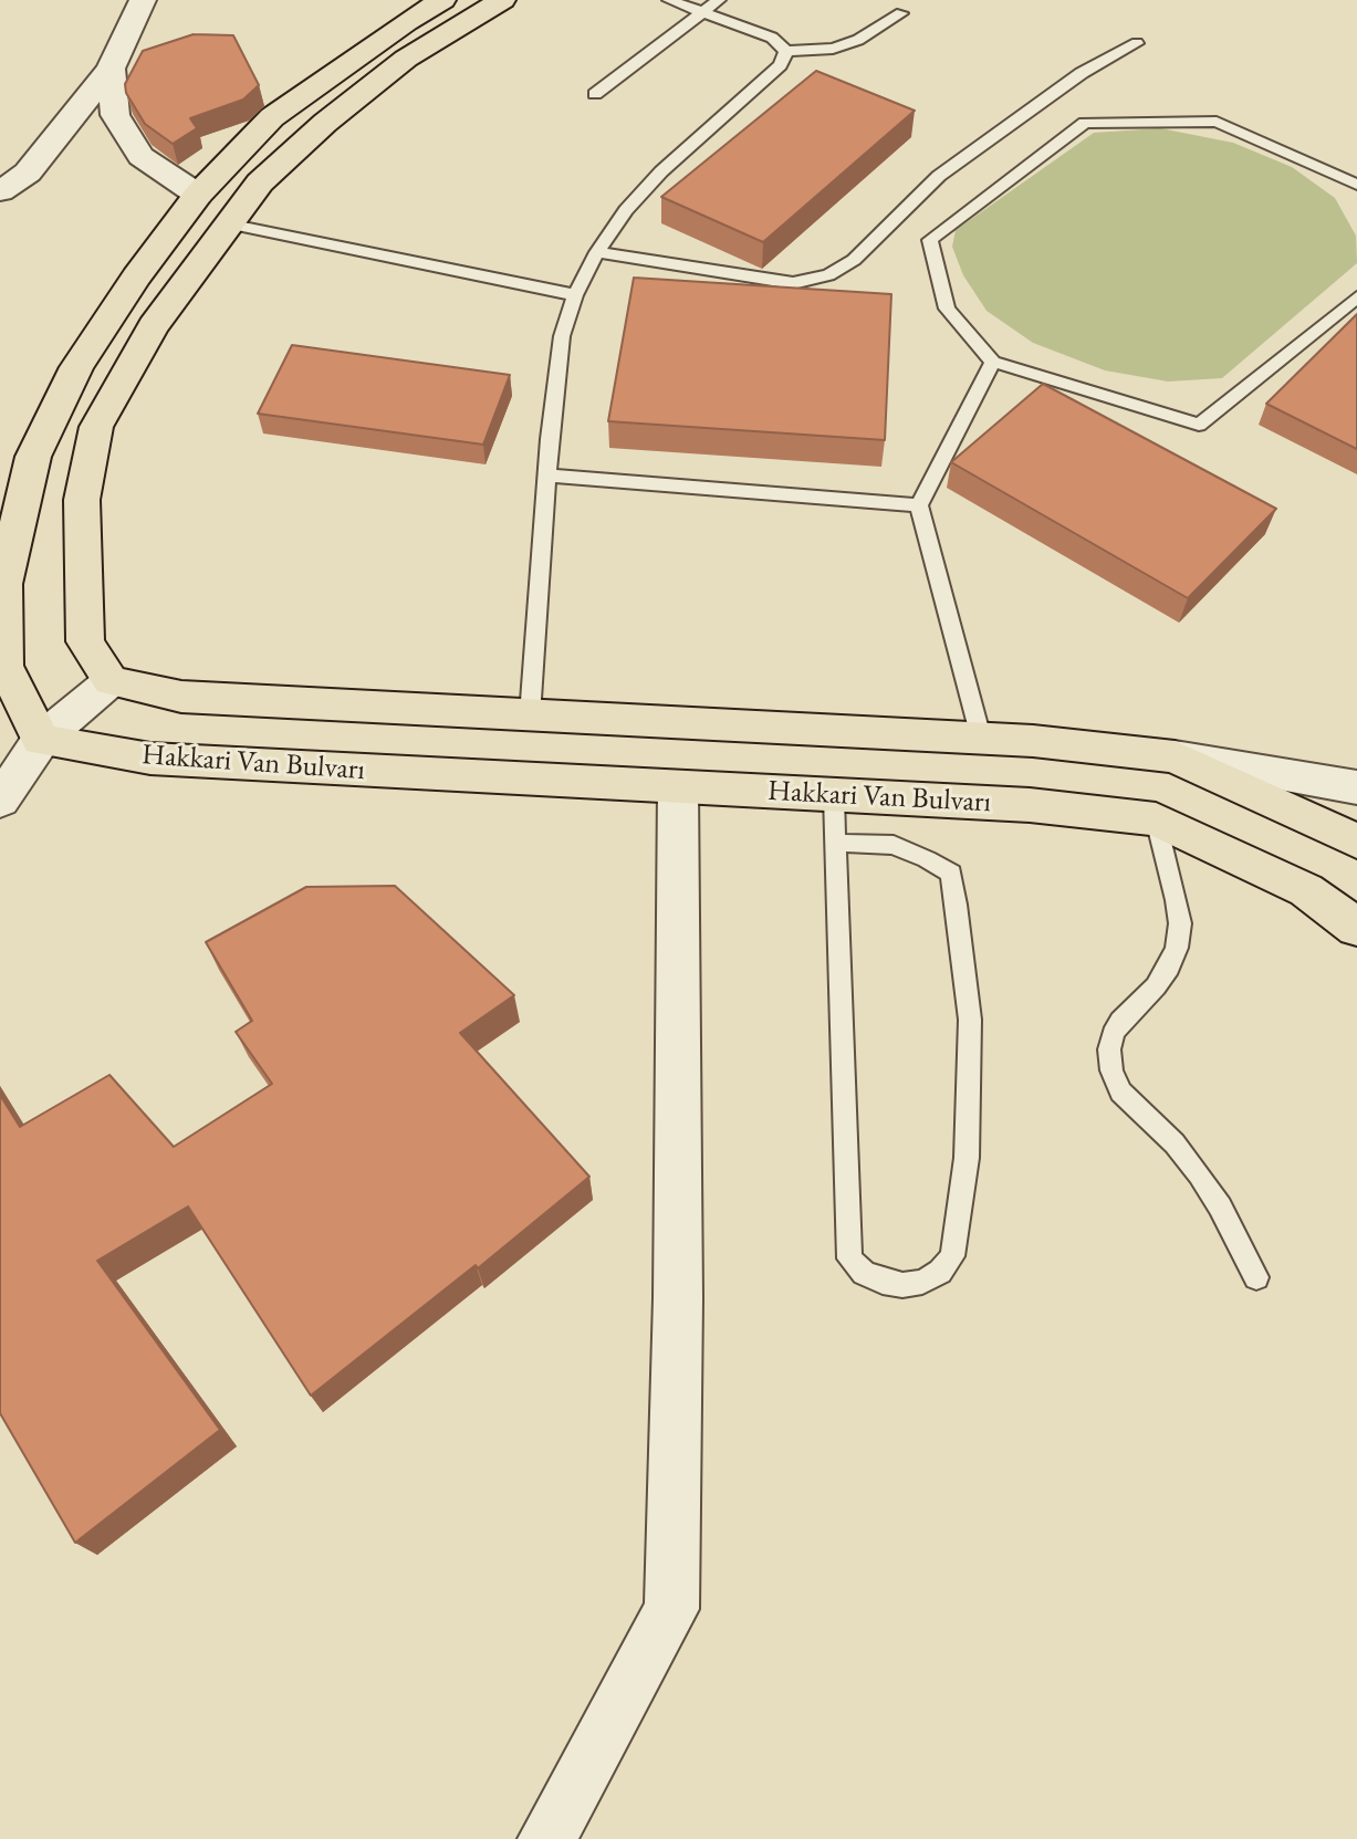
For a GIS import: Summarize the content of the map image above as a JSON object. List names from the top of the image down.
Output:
{
  "streets": {
    "main road": ["Hakkari Van Bulvarı"]
  }
}
